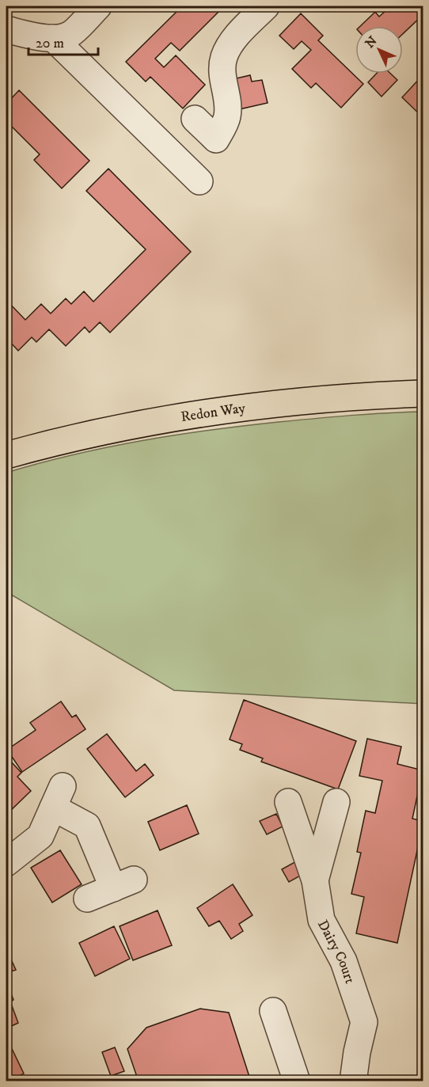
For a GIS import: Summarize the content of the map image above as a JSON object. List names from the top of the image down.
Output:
{
  "streets": {
    "main road": ["Redon Way"],
    "street": ["Dairy Court"]
  },
  "scale_bar": "20 m",
  "north": "top left"
}
